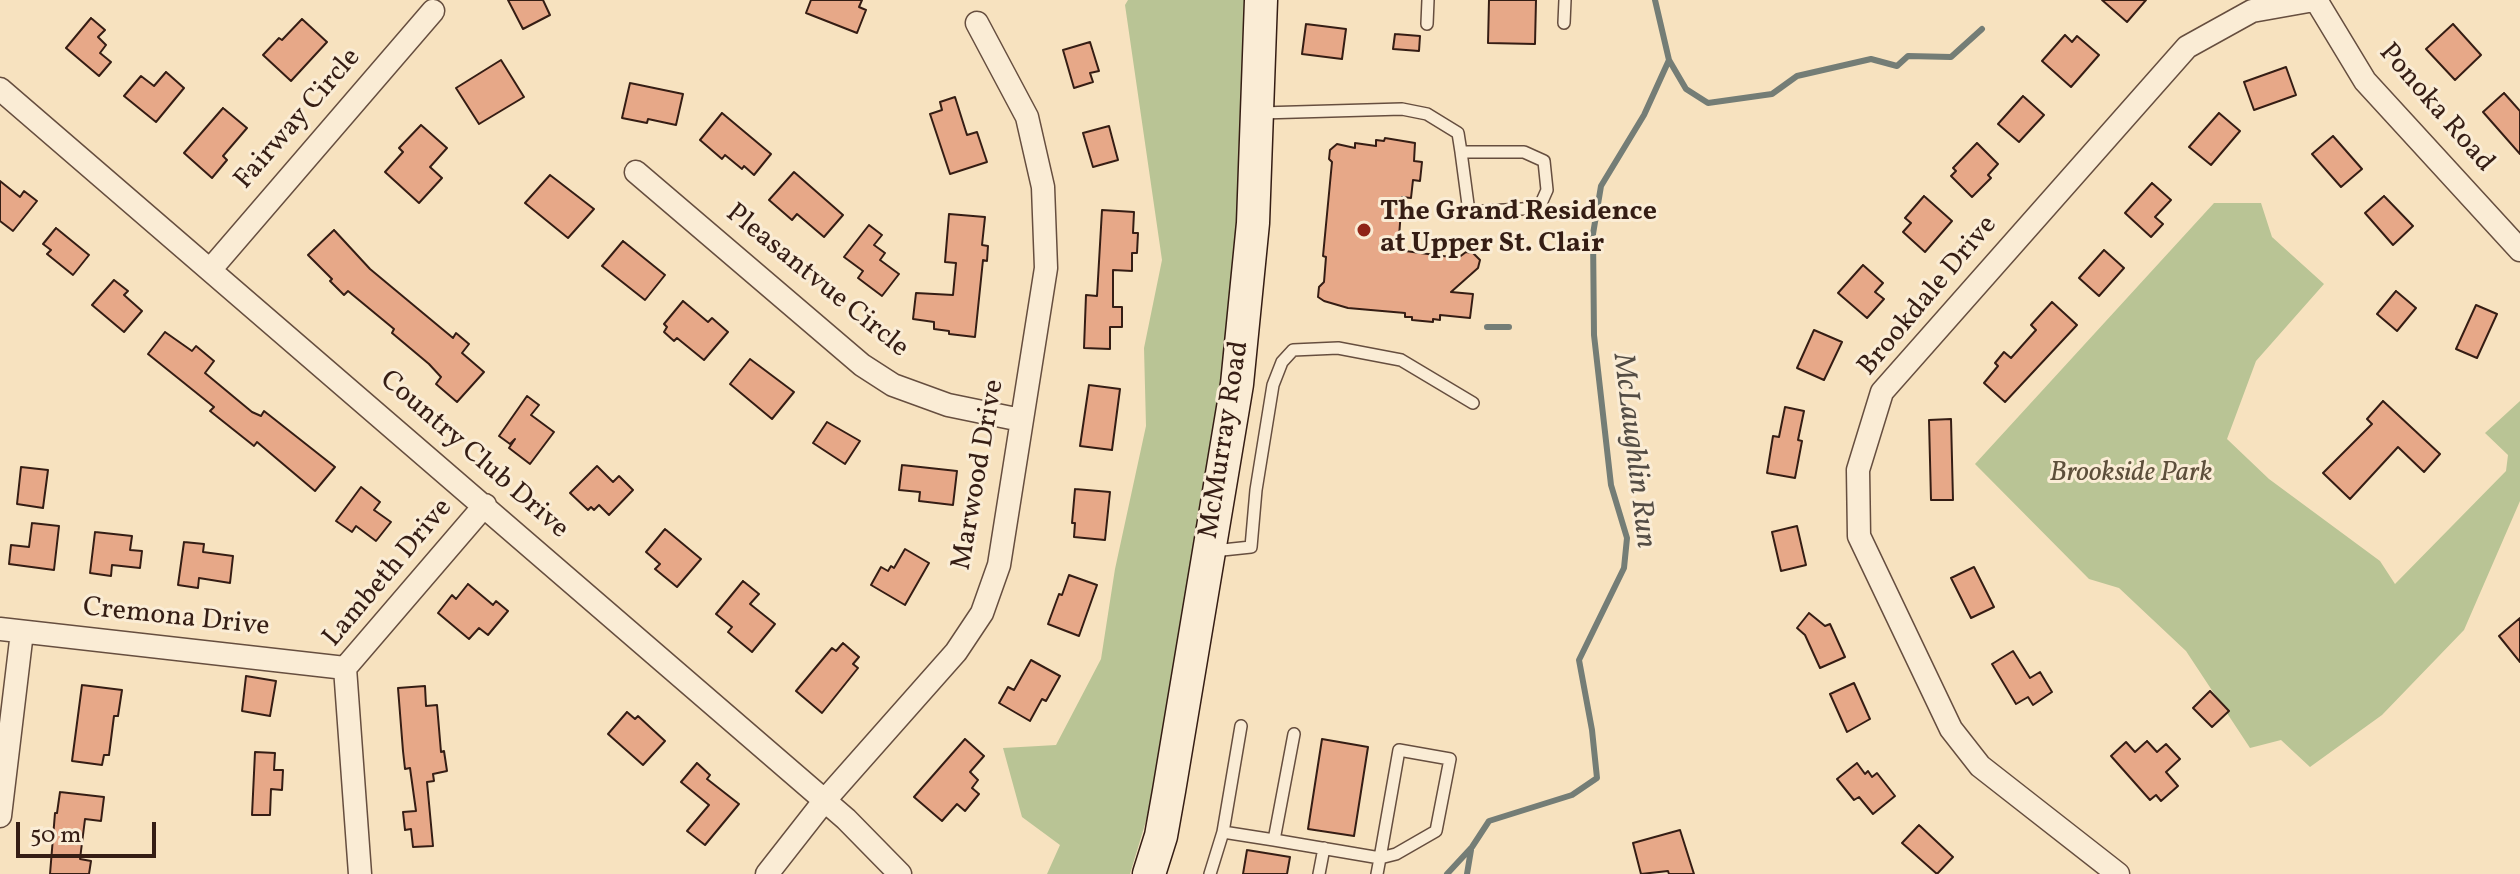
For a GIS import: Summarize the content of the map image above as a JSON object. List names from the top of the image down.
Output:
{
  "streets": {
    "main road": ["McMurray Road"],
    "street": [
      "Ponoka Road",
      "Fairway Circle",
      "Pleasantvue Circle",
      "Brookdale Drive",
      "Country Club Drive",
      "Marwood Drive",
      "Lambeth Drive",
      "Cremona Drive"
    ]
  },
  "crossings": [
    ["Ponoka Road", "Brookdale Drive"],
    ["Fairway Circle", "Country Club Drive"],
    ["Pleasantvue Circle", "Marwood Drive"],
    ["Country Club Drive", "Marwood Drive"],
    ["Country Club Drive", "Lambeth Drive"],
    ["Lambeth Drive", "Cremona Drive"]
  ],
  "water": ["McLaughlin Run"],
  "parks": ["Brookside Park"],
  "places": ["The Grand Residence at Upper St. Clair"],
  "scale_bar": "50 m"
}
